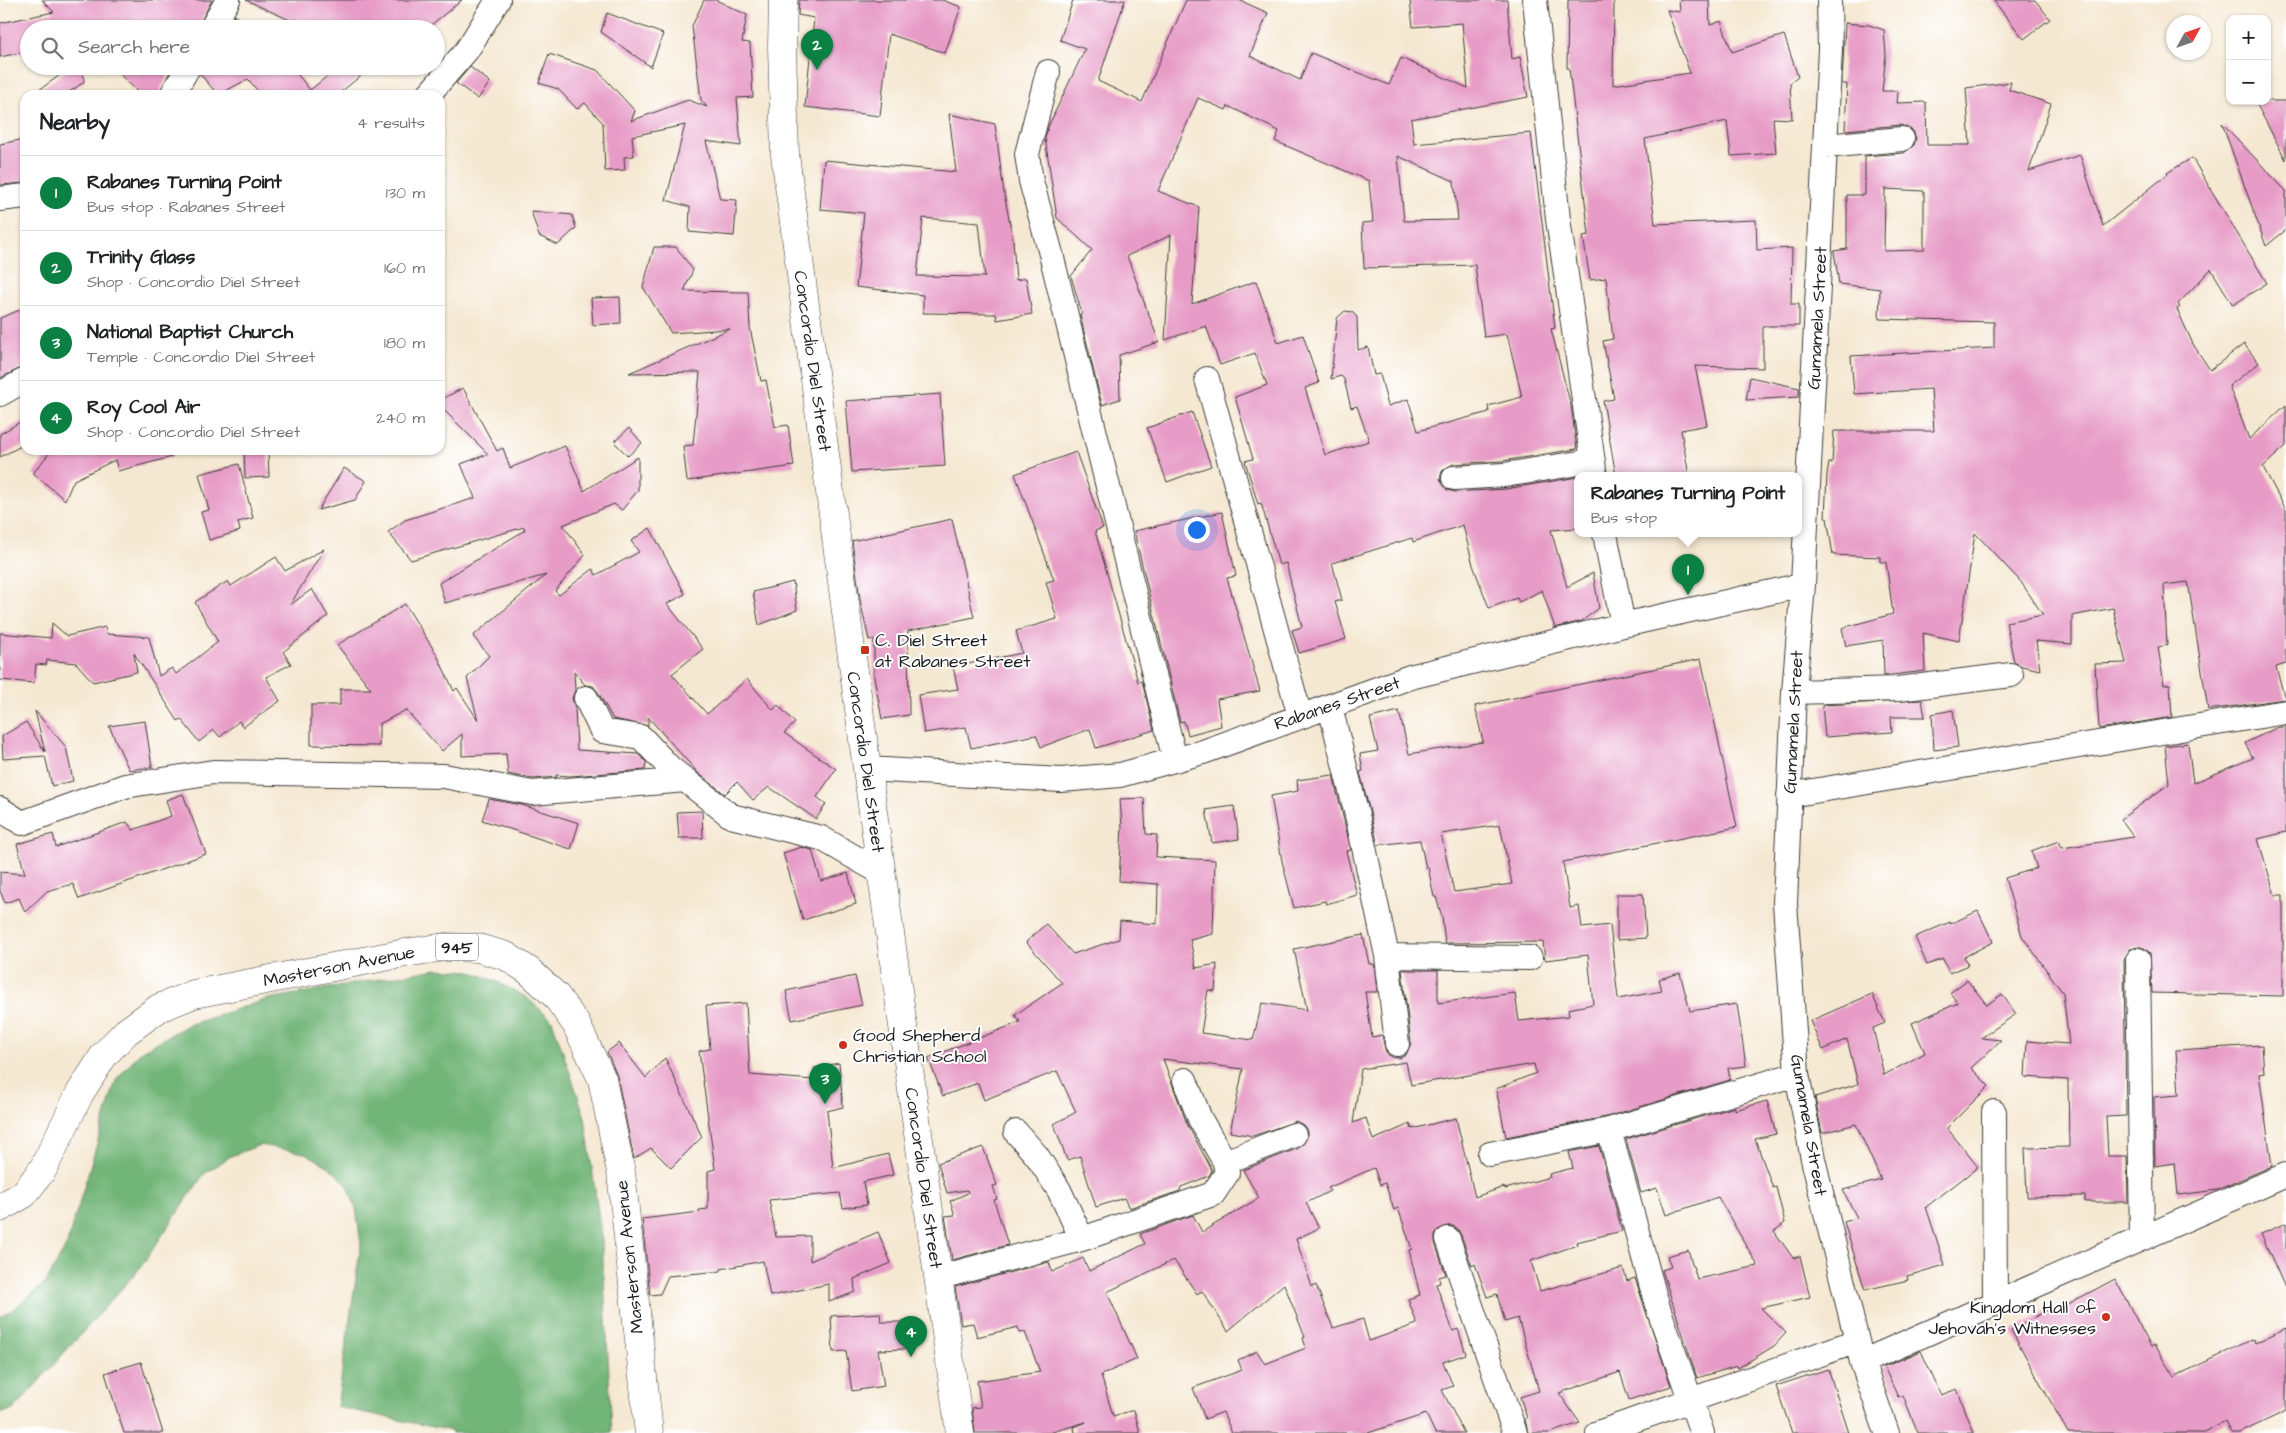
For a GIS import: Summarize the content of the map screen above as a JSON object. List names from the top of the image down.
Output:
{
  "streets": {
    "main road": ["Concordio Diel Street", "945", "Masterson Avenue"],
    "street": ["Gumamela Street", "Rabanes Street"]
  },
  "crossings": [
    ["Gumamela Street", "Rabanes Street"],
    ["Concordio Diel Street", "Rabanes Street"]
  ],
  "places": {
    "transit": ["C. Diel Street at Rabanes Street"],
    "other": ["Good Shepherd Christian School", "Kingdom Hall of Jehovah's Witnesses"]
  },
  "north": "top right",
  "page": {
    "map_buttons": ["+", "−"],
    "search": "Search here",
    "pins": [
      "2",
      "1",
      "3",
      "4"
    ],
    "heading": ["Nearby", "4 results"],
    "list": [
      {
        "mark": "1",
        "name": "Rabanes Turning Point",
        "note": "Bus stop · Rabanes Street",
        "value": "130 m"
      },
      {
        "mark": "2",
        "name": "Trinity Glass",
        "note": "Shop · Concordio Diel Street",
        "value": "160 m"
      },
      {
        "mark": "3",
        "name": "National Baptist Church",
        "note": "Temple · Concordio Diel Street",
        "value": "180 m"
      },
      {
        "mark": "4",
        "name": "Roy Cool Air",
        "note": "Shop · Concordio Diel Street",
        "value": "240 m"
      }
    ],
    "popup": ["Rabanes Turning Point", "Bus stop"]
  }
}
